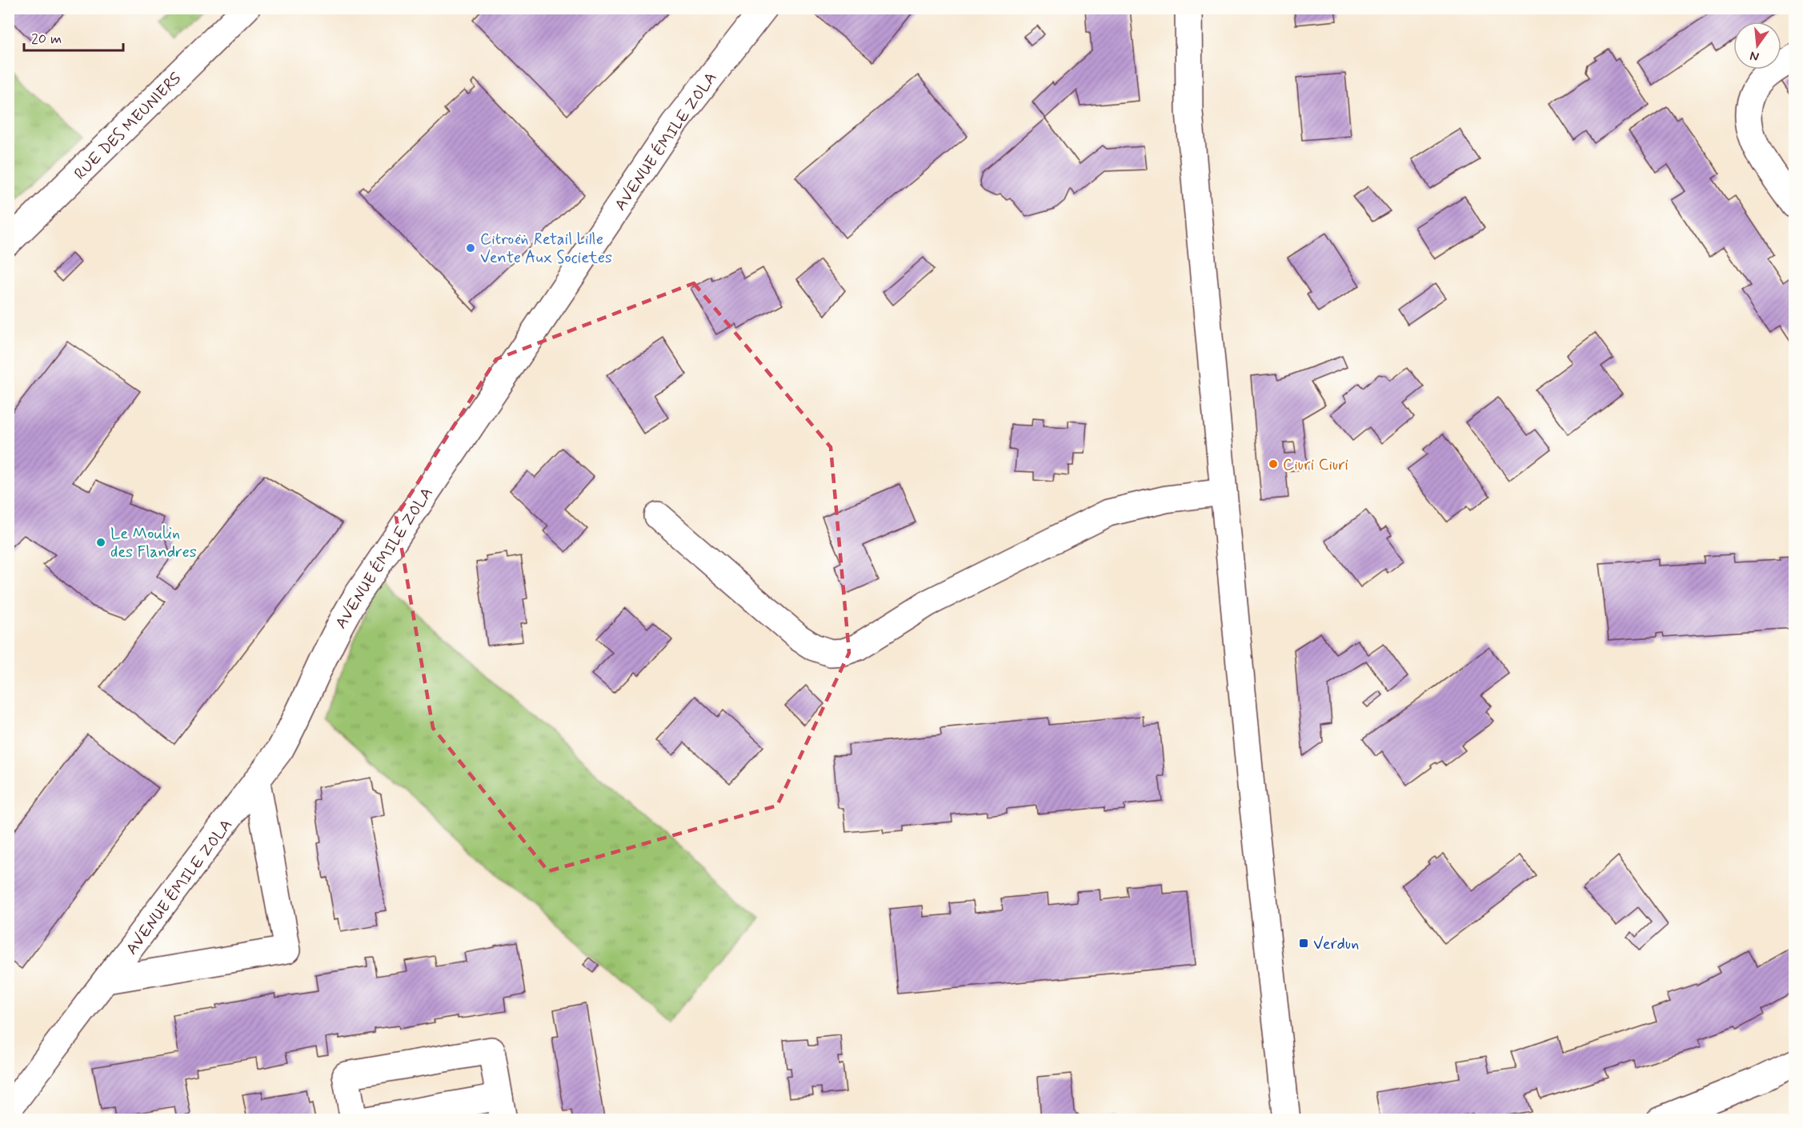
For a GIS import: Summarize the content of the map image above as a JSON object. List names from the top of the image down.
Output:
{
  "streets": {
    "street": ["RUE DES MEUNIERS", "AVENUE ÉMILE ZOLA"]
  },
  "places": {
    "other": ["Citroën Retail Lille Vente Aux Societes", "Ciuri Ciuri", "Le Moulin des Flandres"],
    "transit": ["Verdun"]
  },
  "scale_bar": "20 m",
  "north": "bottom"
}
